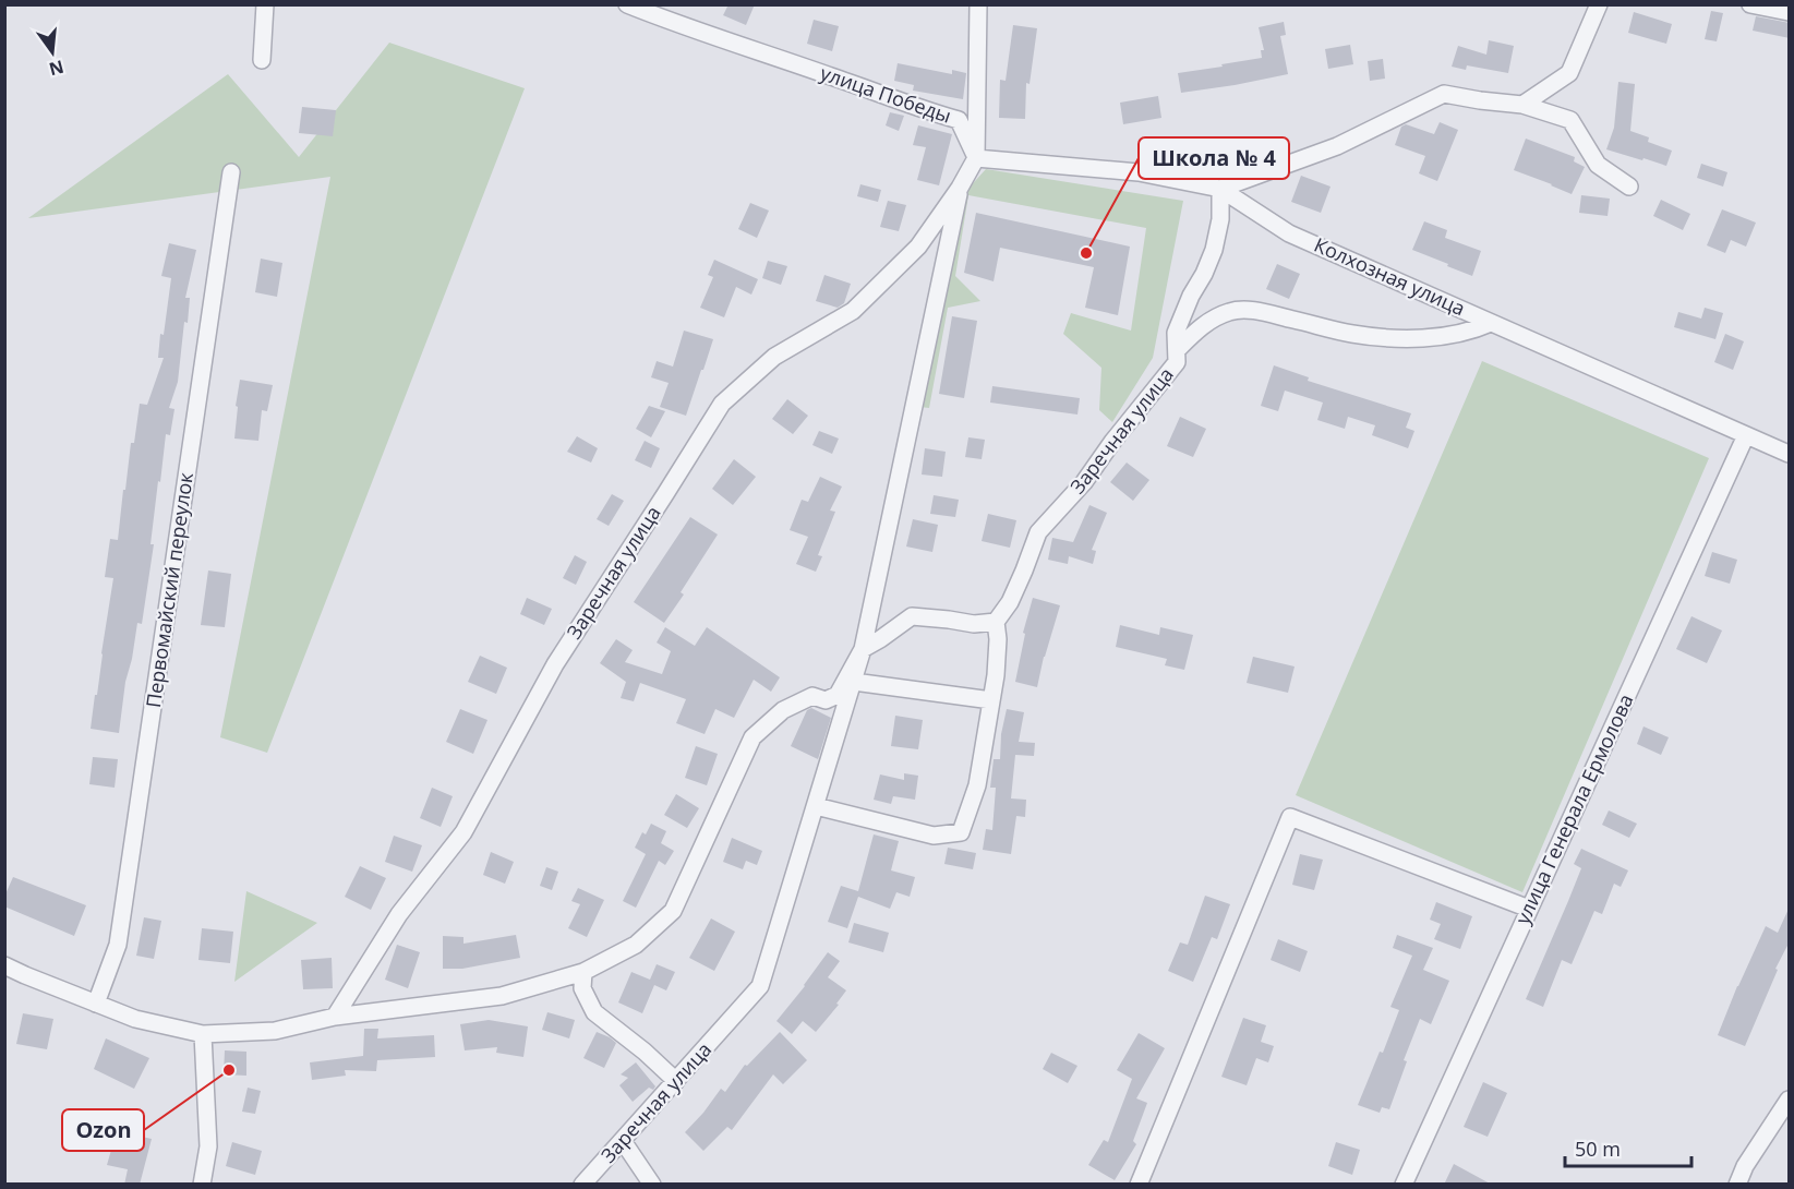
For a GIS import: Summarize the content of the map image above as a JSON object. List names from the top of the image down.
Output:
{
  "streets": {
    "street": [
      "улица Победы",
      "Колхозная улица",
      "Заречная улица",
      "Первомайский переулок",
      "улица Генерала Ермолова"
    ]
  },
  "crossings": [
    ["улица Победы", "Колхозная улица"],
    ["улица Победы", "Заречная улица"],
    ["Колхозная улица", "Заречная улица"],
    ["Колхозная улица", "улица Генерала Ермолова"],
    ["Заречная улица", "Первомайский переулок"]
  ],
  "places": ["Школа № 4", "Ozon"],
  "scale_bar": "50 m",
  "north": "bottom"
}
